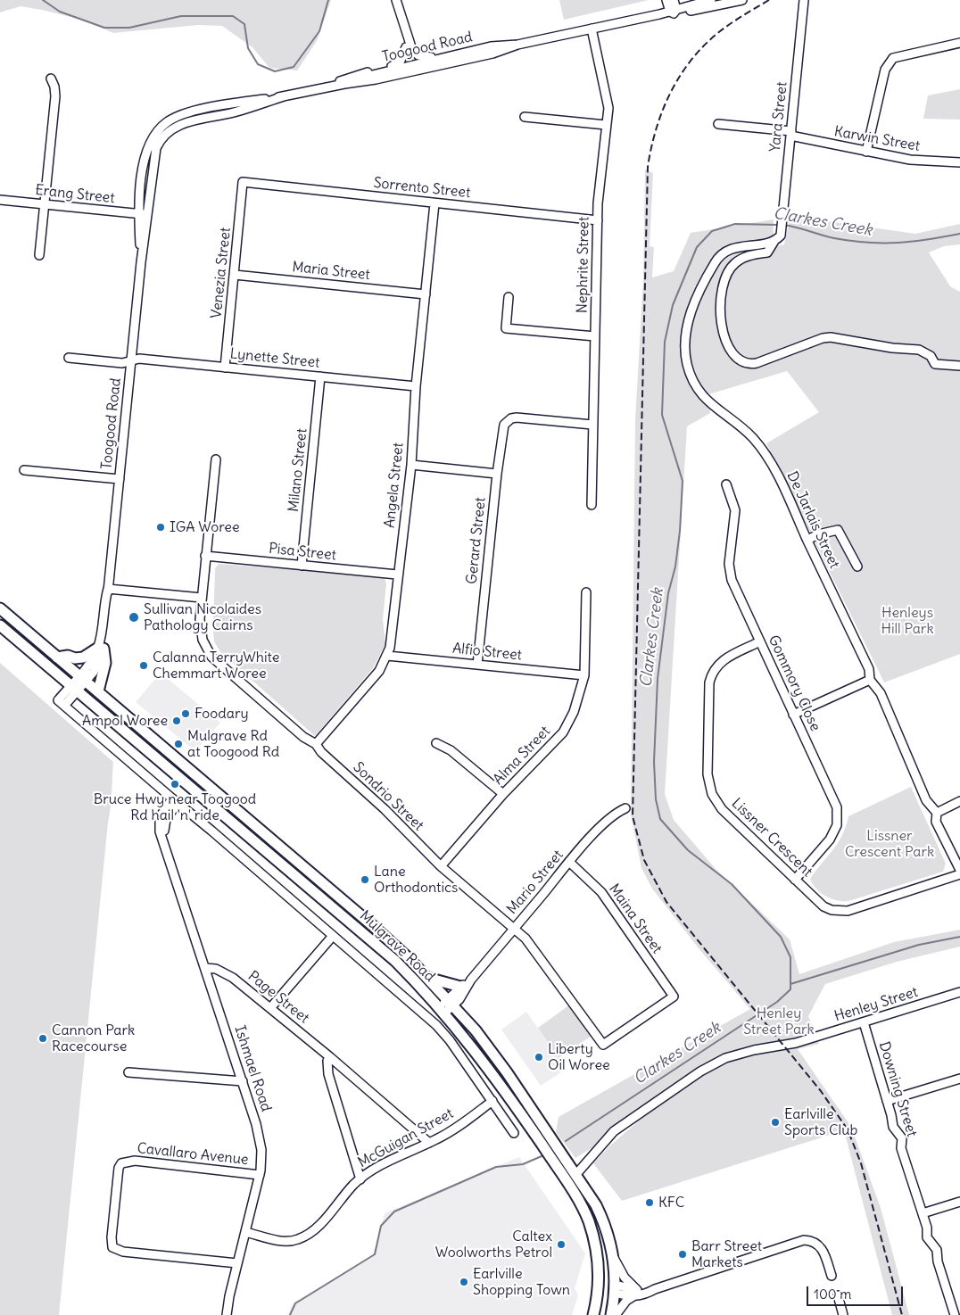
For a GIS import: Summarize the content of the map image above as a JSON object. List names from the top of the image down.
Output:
{
  "streets": {
    "main road": ["Mulgrave Road"],
    "street": [
      "Toogood Road",
      "Yara Street",
      "Karwin Street",
      "Sorrento Street",
      "Erang Street",
      "Nephrite Street",
      "Maria Street",
      "Venezia Street",
      "Lynette Street",
      "Milano Street",
      "Angela Street",
      "De Jarlais Street",
      "Gerard Street",
      "Pisa Street",
      "Alfio Street",
      "Gommory Close",
      "Alma Street",
      "Sondrio Street",
      "Lissner Crescent",
      "Mario Street",
      "Maina Street",
      "Page Street",
      "Henley Street",
      "Ishmael Road",
      "Downing Street",
      "McGuigan Street",
      "Cavallaro Avenue"
    ]
  },
  "crossings": [
    ["Toogood Road", "Erang Street"],
    ["Toogood Road", "Nephrite Street"],
    ["Toogood Road", "Lynette Street"],
    ["Toogood Road", "Mulgrave Road"],
    ["Yara Street", "Karwin Street"],
    ["Yara Street", "De Jarlais Street"],
    ["Sorrento Street", "Nephrite Street"],
    ["Sorrento Street", "Venezia Street"],
    ["Sorrento Street", "Angela Street"],
    ["Nephrite Street", "Gerard Street"],
    ["Maria Street", "Venezia Street"],
    ["Maria Street", "Angela Street"],
    ["Venezia Street", "Lynette Street"],
    ["Lynette Street", "Milano Street"],
    ["Lynette Street", "Angela Street"],
    ["Milano Street", "Pisa Street"],
    ["Angela Street", "Pisa Street"],
    ["Angela Street", "Alfio Street"],
    ["Angela Street", "Sondrio Street"],
    ["Gerard Street", "Alfio Street"],
    ["Pisa Street", "Sondrio Street"],
    ["Alfio Street", "Alma Street"],
    ["Gommory Close", "Lissner Crescent"],
    ["Alma Street", "Sondrio Street"],
    ["Sondrio Street", "Mario Street"],
    ["Sondrio Street", "Maina Street"],
    ["Mario Street", "Maina Street"],
    ["Mario Street", "Mulgrave Road"],
    ["Mulgrave Road", "Henley Street"],
    ["Page Street", "Ishmael Road"],
    ["Page Street", "McGuigan Street"],
    ["Henley Street", "Downing Street"],
    ["Ishmael Road", "McGuigan Street"],
    ["Ishmael Road", "Cavallaro Avenue"]
  ],
  "water": ["Clarkes Creek"],
  "parks": ["Henleys Hill Park", "Lissner Crescent Park", "Henley Street Park"],
  "places": [
    "IGA Woree",
    "Sullivan Nicolaides Pathology Cairns",
    "Calanna TerryWhite Chemmart Woree",
    "Foodary",
    "Ampol Woree",
    "Mulgrave Rd at Toogood Rd",
    "Bruce Hwy near Toogood Rd hail 'n' ride",
    "Lane Orthodontics",
    "Cannon Park Racecourse",
    "Liberty Oil Woree",
    "Earlville Sports Club",
    "KFC",
    "Caltex Woolworths Petrol",
    "Barr Street Markets",
    "Earlville Shopping Town"
  ],
  "scale_bar": "100 m"
}
